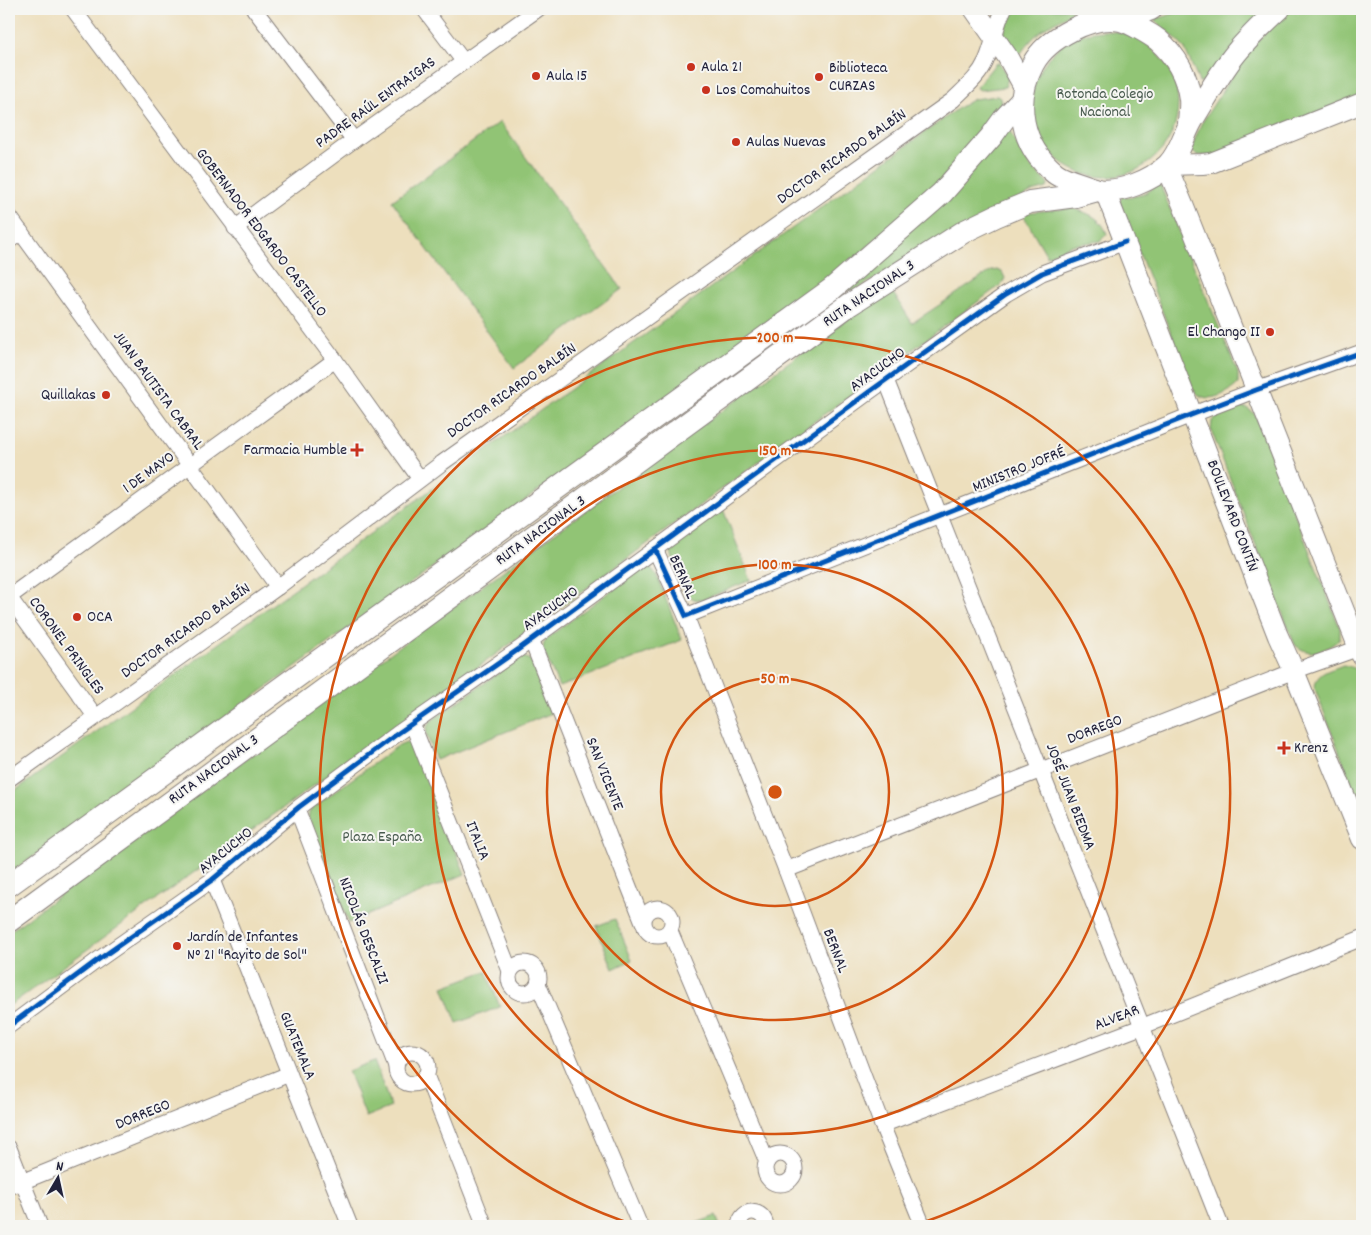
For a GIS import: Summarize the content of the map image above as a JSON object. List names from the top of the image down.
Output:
{
  "streets": {
    "highway": ["RUTA NACIONAL 3"],
    "main road": ["BOULEVARD CONTÍN"],
    "street": [
      "PADRE RAÚL ENTRAIGAS",
      "DOCTOR RICARDO BALBÍN",
      "GOBERNADOR EDGARDO CASTELLO",
      "AYACUCHO",
      "JUAN BAUTISTA CABRAL",
      "MINISTRO JOFRÉ",
      "1 DE MAYO",
      "BERNAL",
      "CORONEL PRINGLES",
      "DORREGO",
      "SAN VICENTE",
      "JOSÉ JUAN BIEDMA",
      "ITALIA",
      "NICOLÁS DESCALZI",
      "ALVEAR",
      "GUATEMALA"
    ]
  },
  "crossings": [
    ["PADRE RAÚL ENTRAIGAS", "GOBERNADOR EDGARDO CASTELLO"],
    ["DOCTOR RICARDO BALBÍN", "GOBERNADOR EDGARDO CASTELLO"],
    ["DOCTOR RICARDO BALBÍN", "JUAN BAUTISTA CABRAL"],
    ["DOCTOR RICARDO BALBÍN", "CORONEL PRINGLES"],
    ["GOBERNADOR EDGARDO CASTELLO", "1 DE MAYO"],
    ["RUTA NACIONAL 3", "BOULEVARD CONTÍN"],
    ["AYACUCHO", "BOULEVARD CONTÍN"],
    ["AYACUCHO", "BERNAL"],
    ["AYACUCHO", "SAN VICENTE"],
    ["AYACUCHO", "JOSÉ JUAN BIEDMA"],
    ["AYACUCHO", "ITALIA"],
    ["AYACUCHO", "NICOLÁS DESCALZI"],
    ["AYACUCHO", "GUATEMALA"],
    ["JUAN BAUTISTA CABRAL", "1 DE MAYO"],
    ["MINISTRO JOFRÉ", "BOULEVARD CONTÍN"],
    ["MINISTRO JOFRÉ", "BERNAL"],
    ["MINISTRO JOFRÉ", "JOSÉ JUAN BIEDMA"],
    ["1 DE MAYO", "CORONEL PRINGLES"],
    ["BOULEVARD CONTÍN", "DORREGO"],
    ["BERNAL", "DORREGO"],
    ["BERNAL", "ALVEAR"],
    ["DORREGO", "JOSÉ JUAN BIEDMA"],
    ["DORREGO", "GUATEMALA"],
    ["JOSÉ JUAN BIEDMA", "ALVEAR"]
  ],
  "parks": ["Rotonda Colegio Nacional", "Plaza España"],
  "places": {
    "other": [
      "Aula 21",
      "Aula 15",
      "Biblioteca CURZAS",
      "Los Comahuitos",
      "Aulas Nuevas",
      "El Chango II",
      "Quillakas",
      "OCA",
      "Jardín de Infantes N° 21 \"Rayito de Sol\""
    ],
    "health": ["Farmacia Humble", "Krenz"]
  },
  "north": "top",
  "rings": [
    "200 m",
    "150 m",
    "100 m",
    "50 m"
  ]
}
